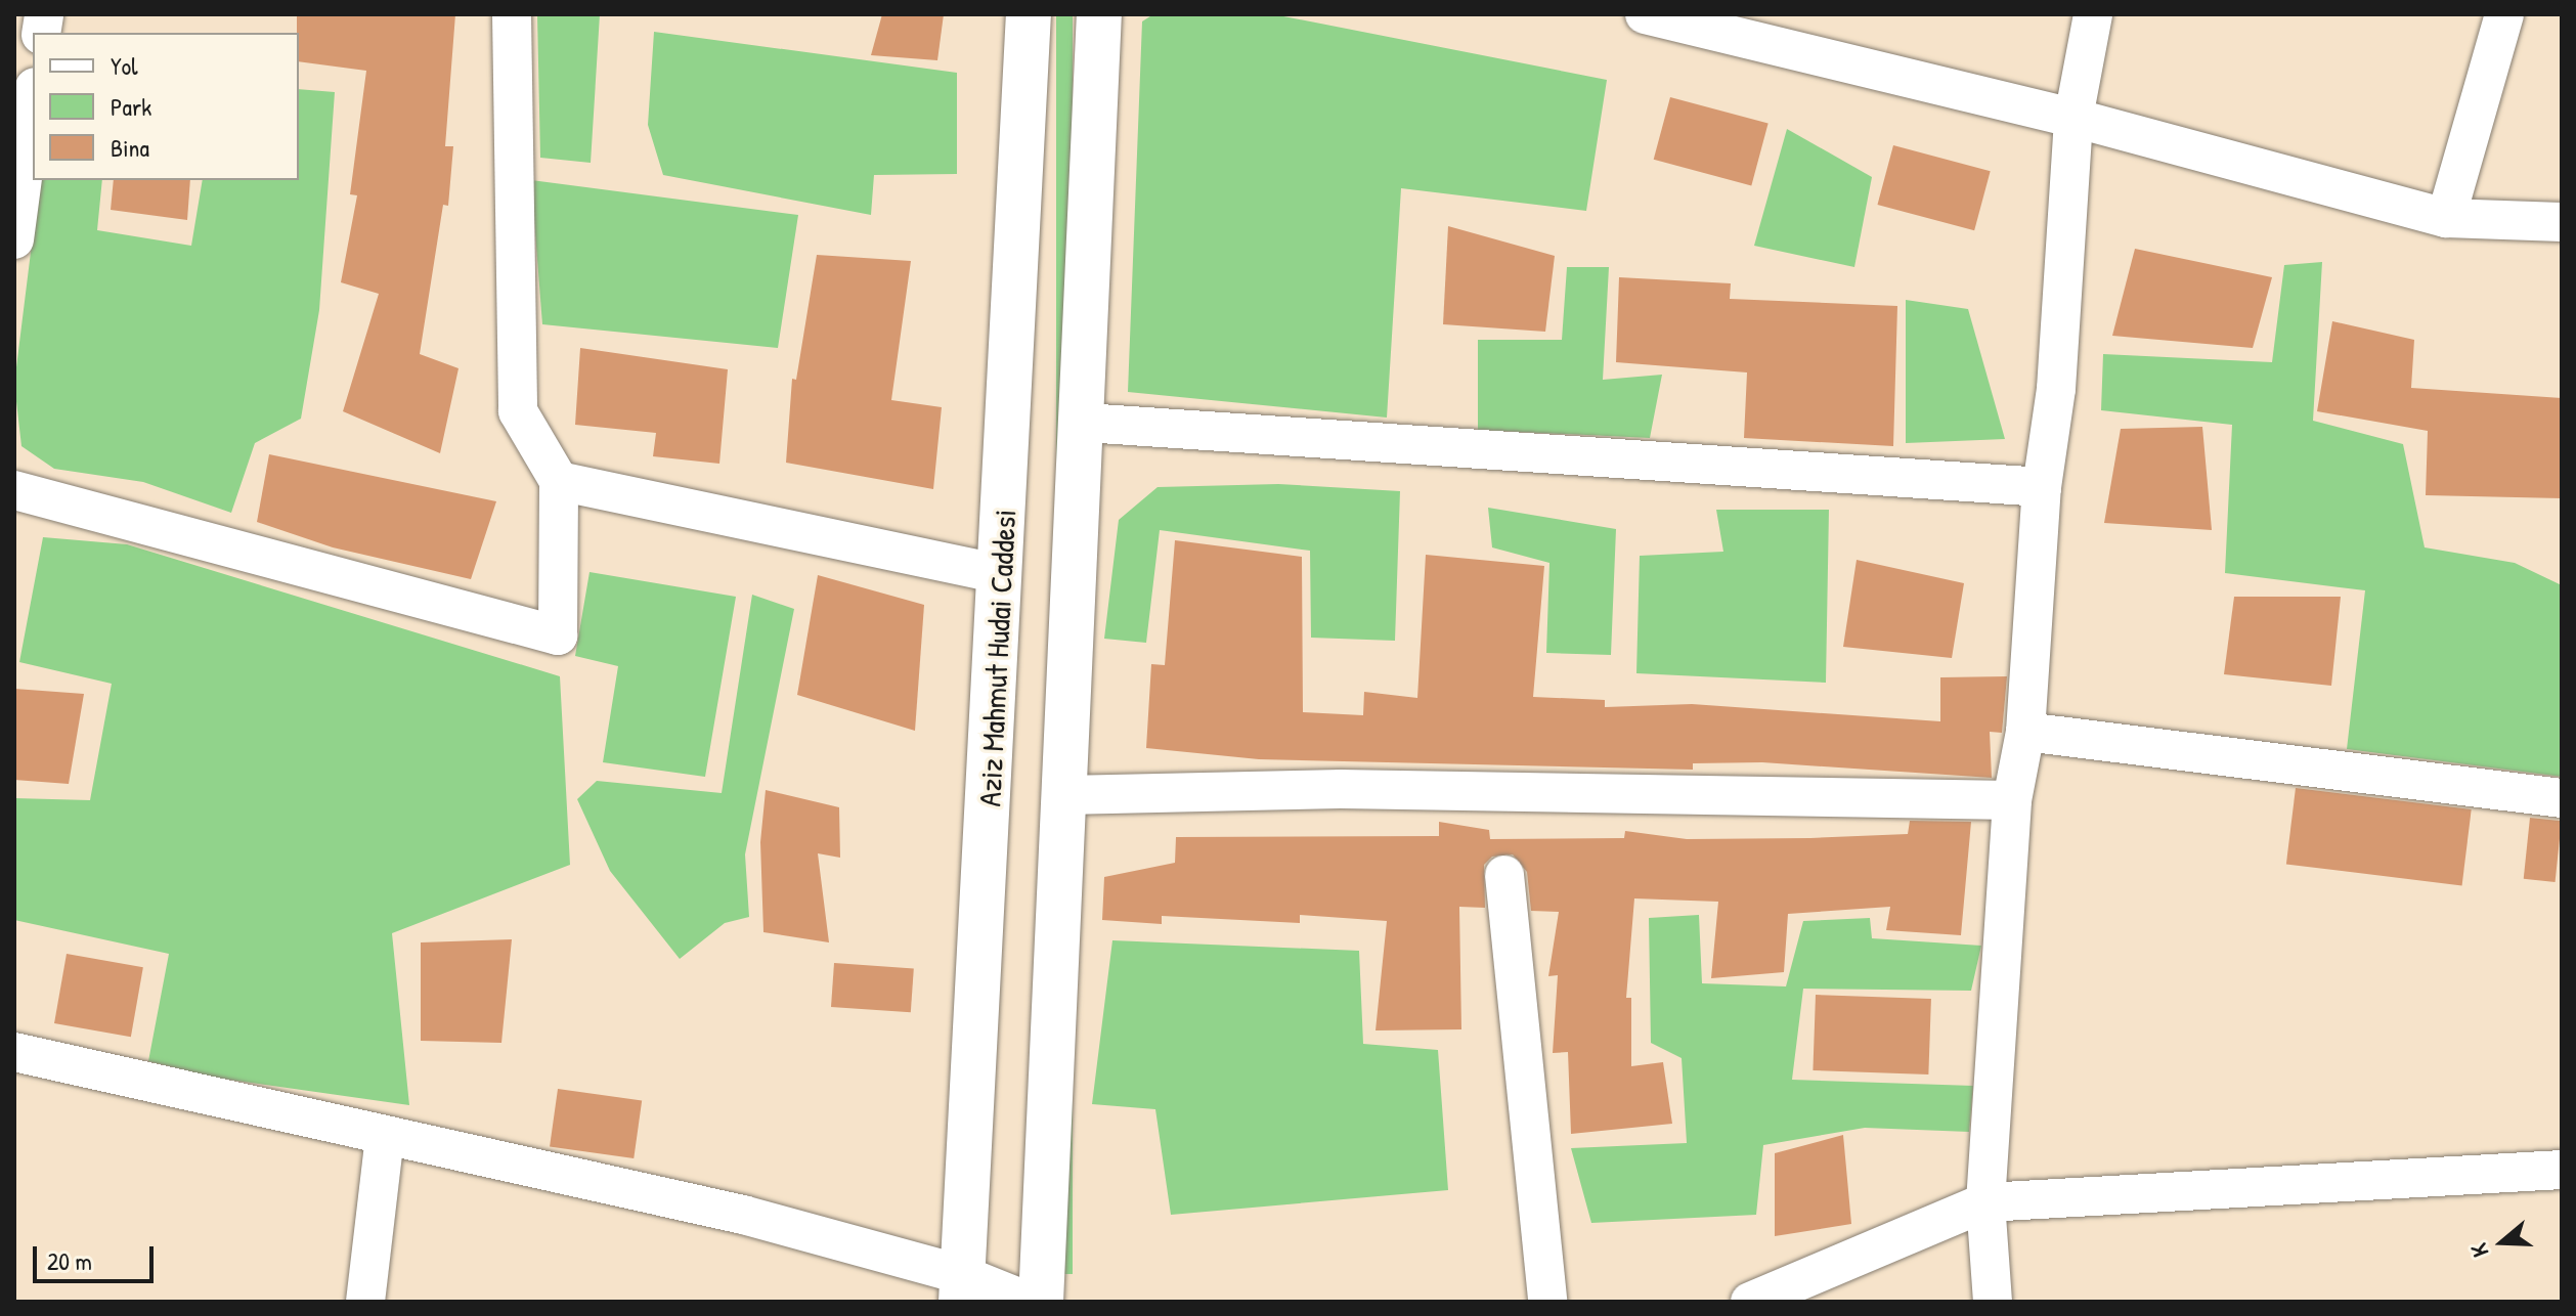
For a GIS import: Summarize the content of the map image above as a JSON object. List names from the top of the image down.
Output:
{
  "streets": {
    "street": ["Aziz Mahmut Hudai Caddesi"]
  },
  "legend": ["Yol", "Park", "Bina"],
  "scale_bar": "20 m",
  "north": "left"
}
